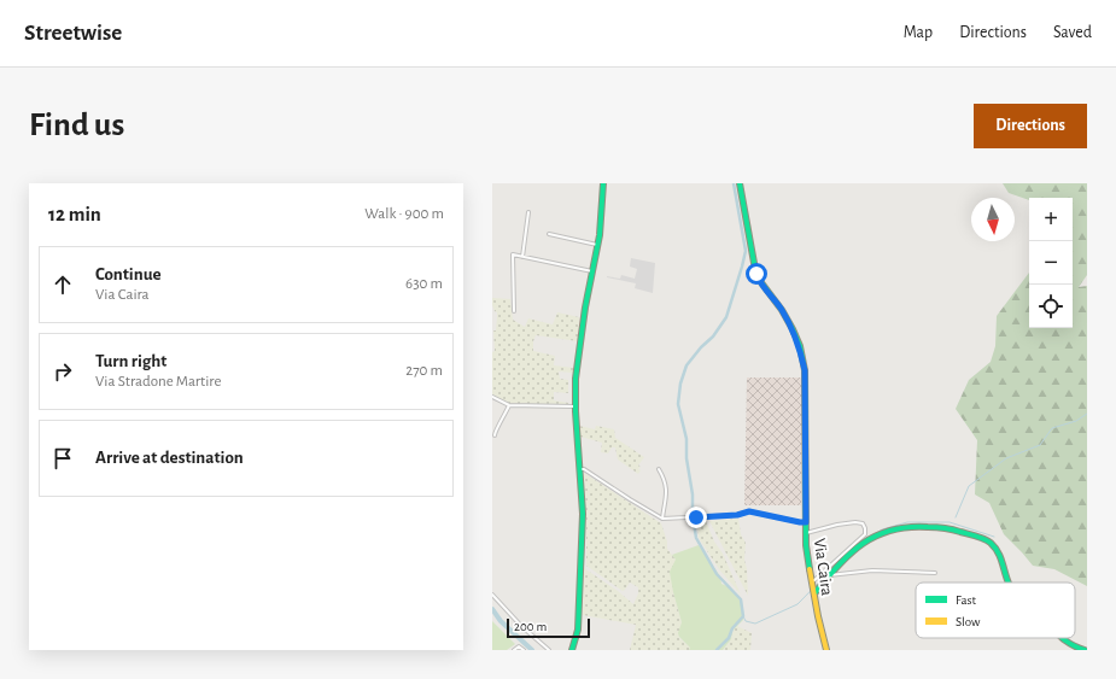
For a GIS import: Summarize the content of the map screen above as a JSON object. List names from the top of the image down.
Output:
{
  "streets": {
    "street": ["Via Caira"]
  },
  "legend": ["Fast", "Slow"],
  "scale_bar": "200 m",
  "north": "bottom",
  "page": {
    "header": "Streetwise",
    "nav": ["Map", "Directions", "Saved"],
    "buttons": "Directions",
    "title": "Find us",
    "heading": ["12 min", "Walk · 900 m"],
    "map_buttons": ["+", "−"],
    "list": [
      ["Continue", "Via Caira", "630 m"],
      ["Turn right", "Via Stradone Martire", "270 m"],
      "Arrive at destination"
    ],
    "scale": "200 m"
  }
}
